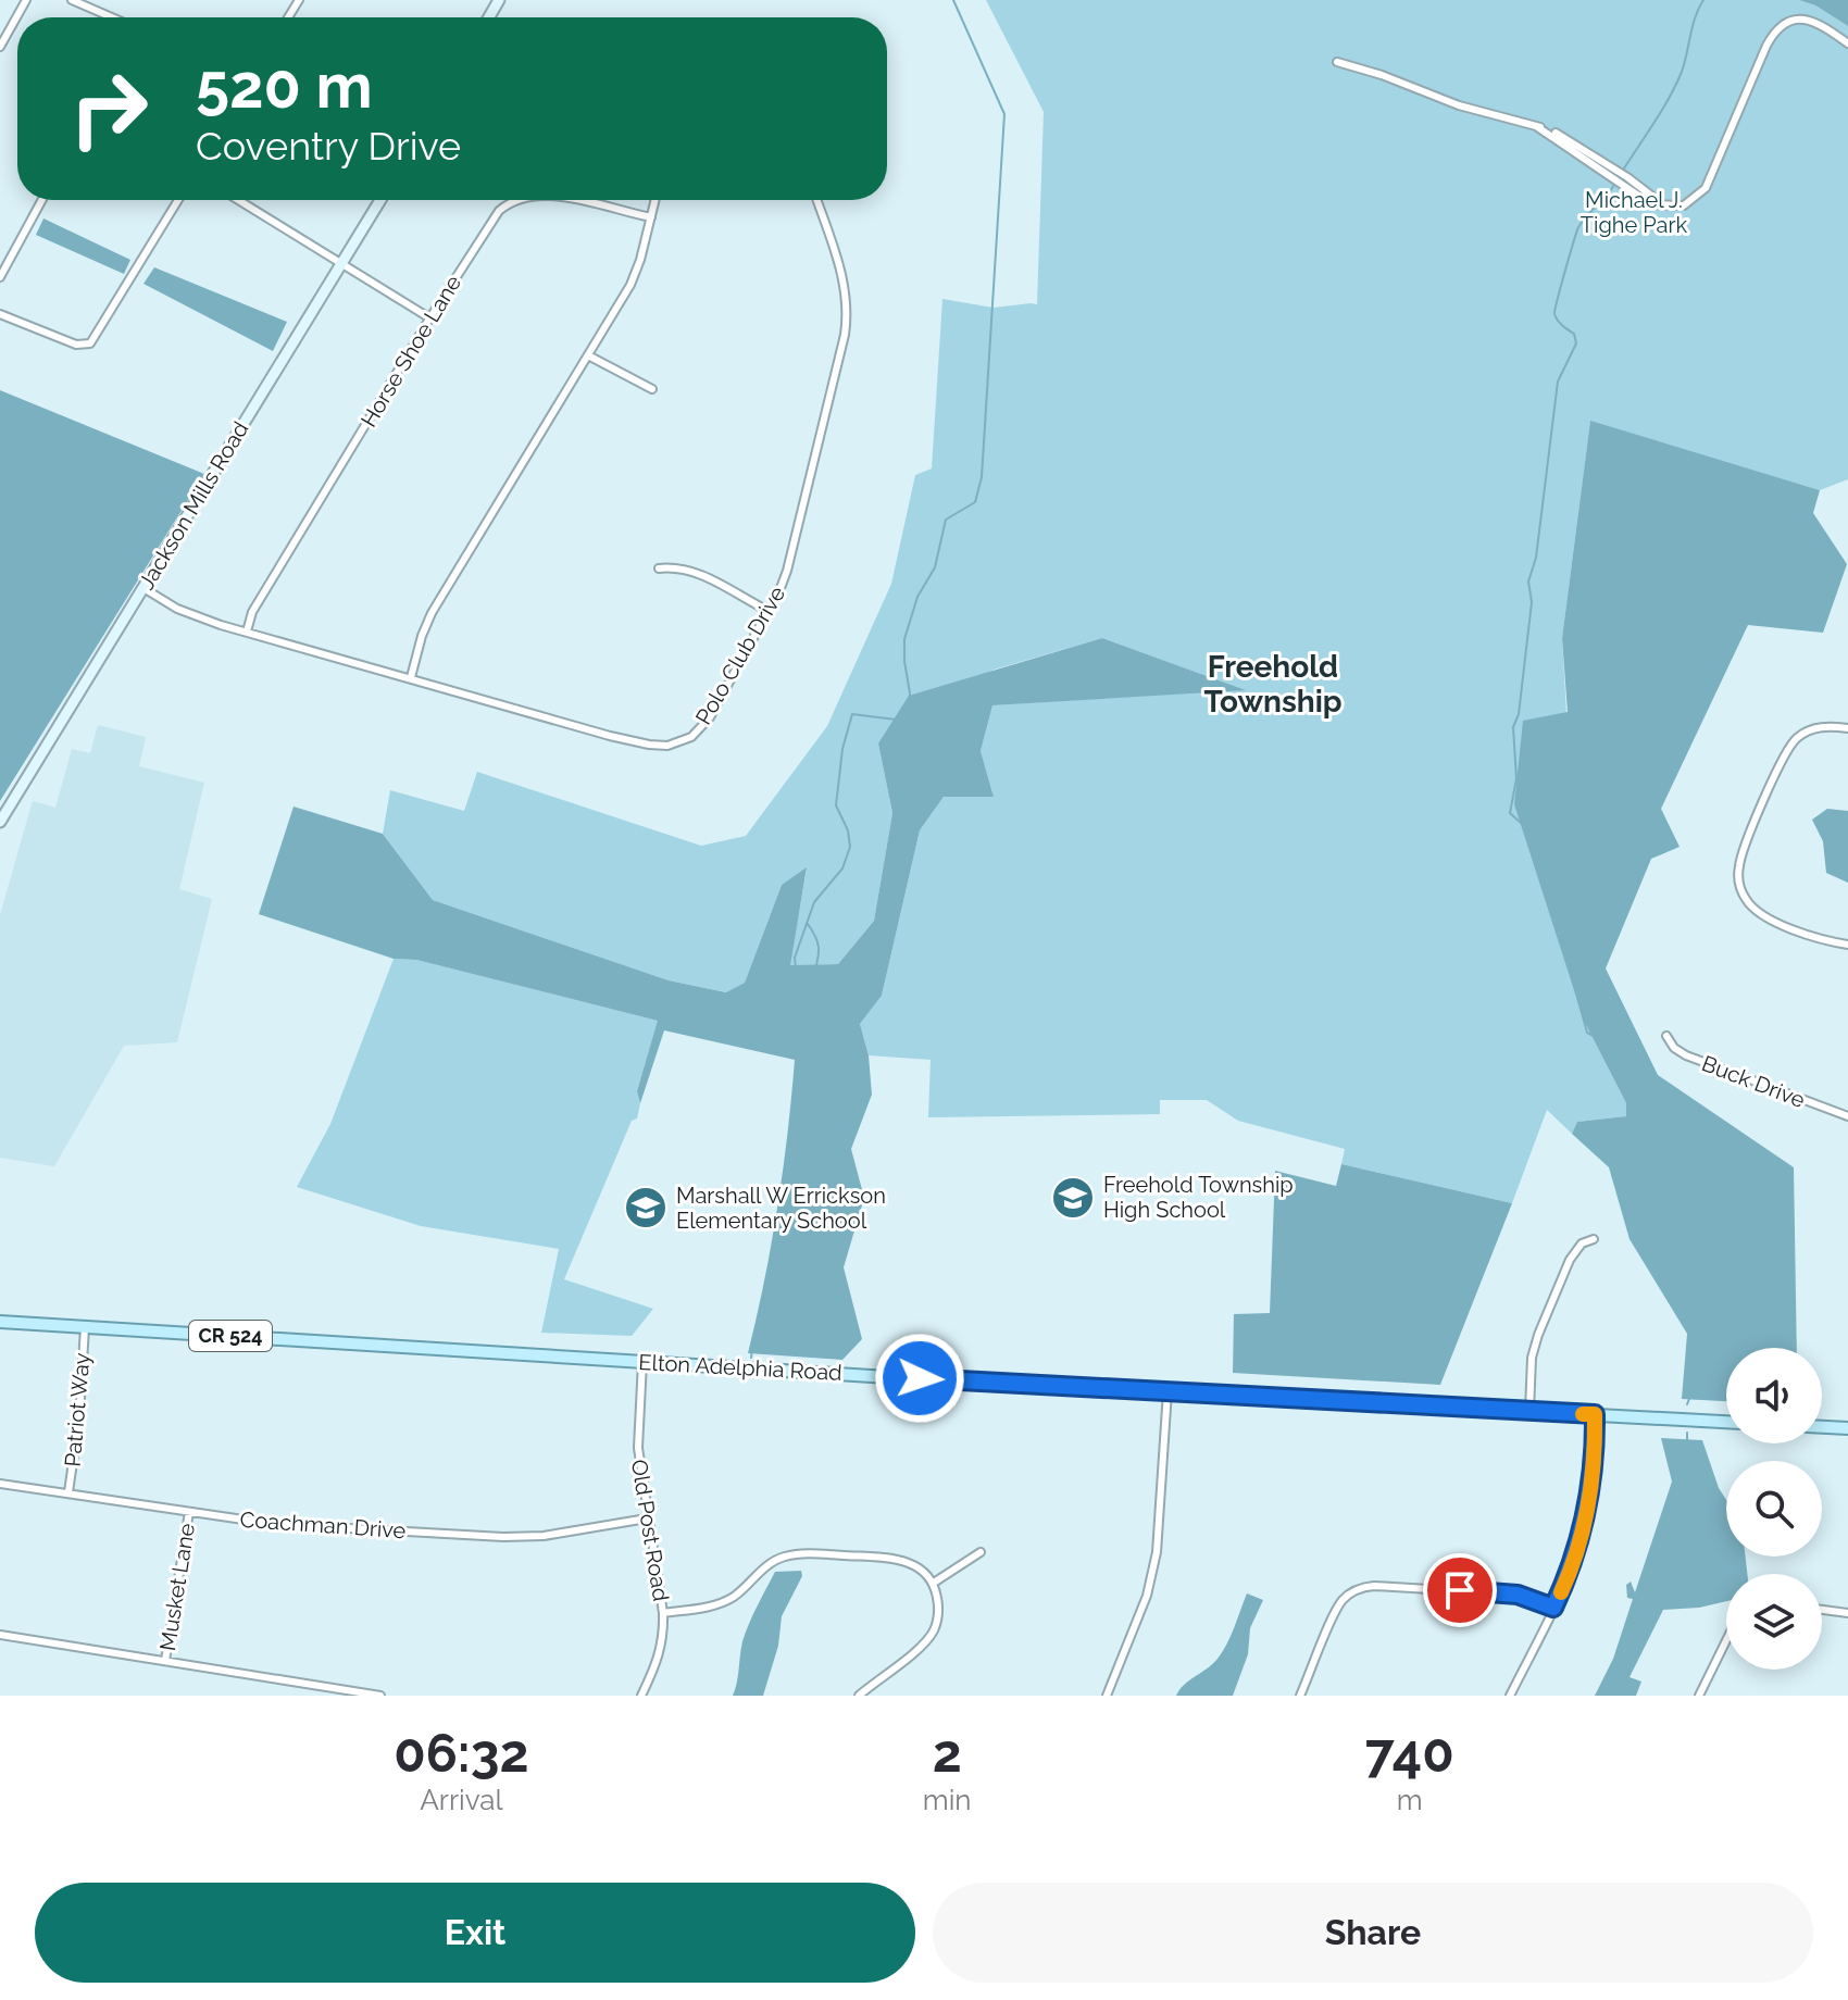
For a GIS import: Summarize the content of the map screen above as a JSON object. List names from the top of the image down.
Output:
{
  "streets": {
    "main road": ["Jackson Mills Road", "CR 524", "Elton Adelphia Road"],
    "street": [
      "Horse Shoe Lane",
      "Polo Club Drive",
      "Buck Drive",
      "Patriot Way",
      "Coachman Drive",
      "Old Post Road",
      "Musket Lane"
    ]
  },
  "crossings": [
    ["Horse Shoe Lane", "Polo Club Drive"],
    ["Jackson Mills Road", "Polo Club Drive"],
    ["Elton Adelphia Road", "Patriot Way"],
    ["Elton Adelphia Road", "Old Post Road"],
    ["Patriot Way", "Coachman Drive"],
    ["Coachman Drive", "Old Post Road"],
    ["Coachman Drive", "Musket Lane"]
  ],
  "districts": ["Freehold Township"],
  "parks": ["Michael J. Tighe Park"],
  "places": {
    "school or university": ["Freehold Township High School", "Marshall W Errickson Elementary School"]
  },
  "page": {
    "turn": ["520 m", "Coventry Drive"],
    "eta": [
      "06:32",
      "Arrival",
      "2",
      "min",
      "740",
      "m"
    ],
    "buttons": ["Exit", "Share"]
  }
}
